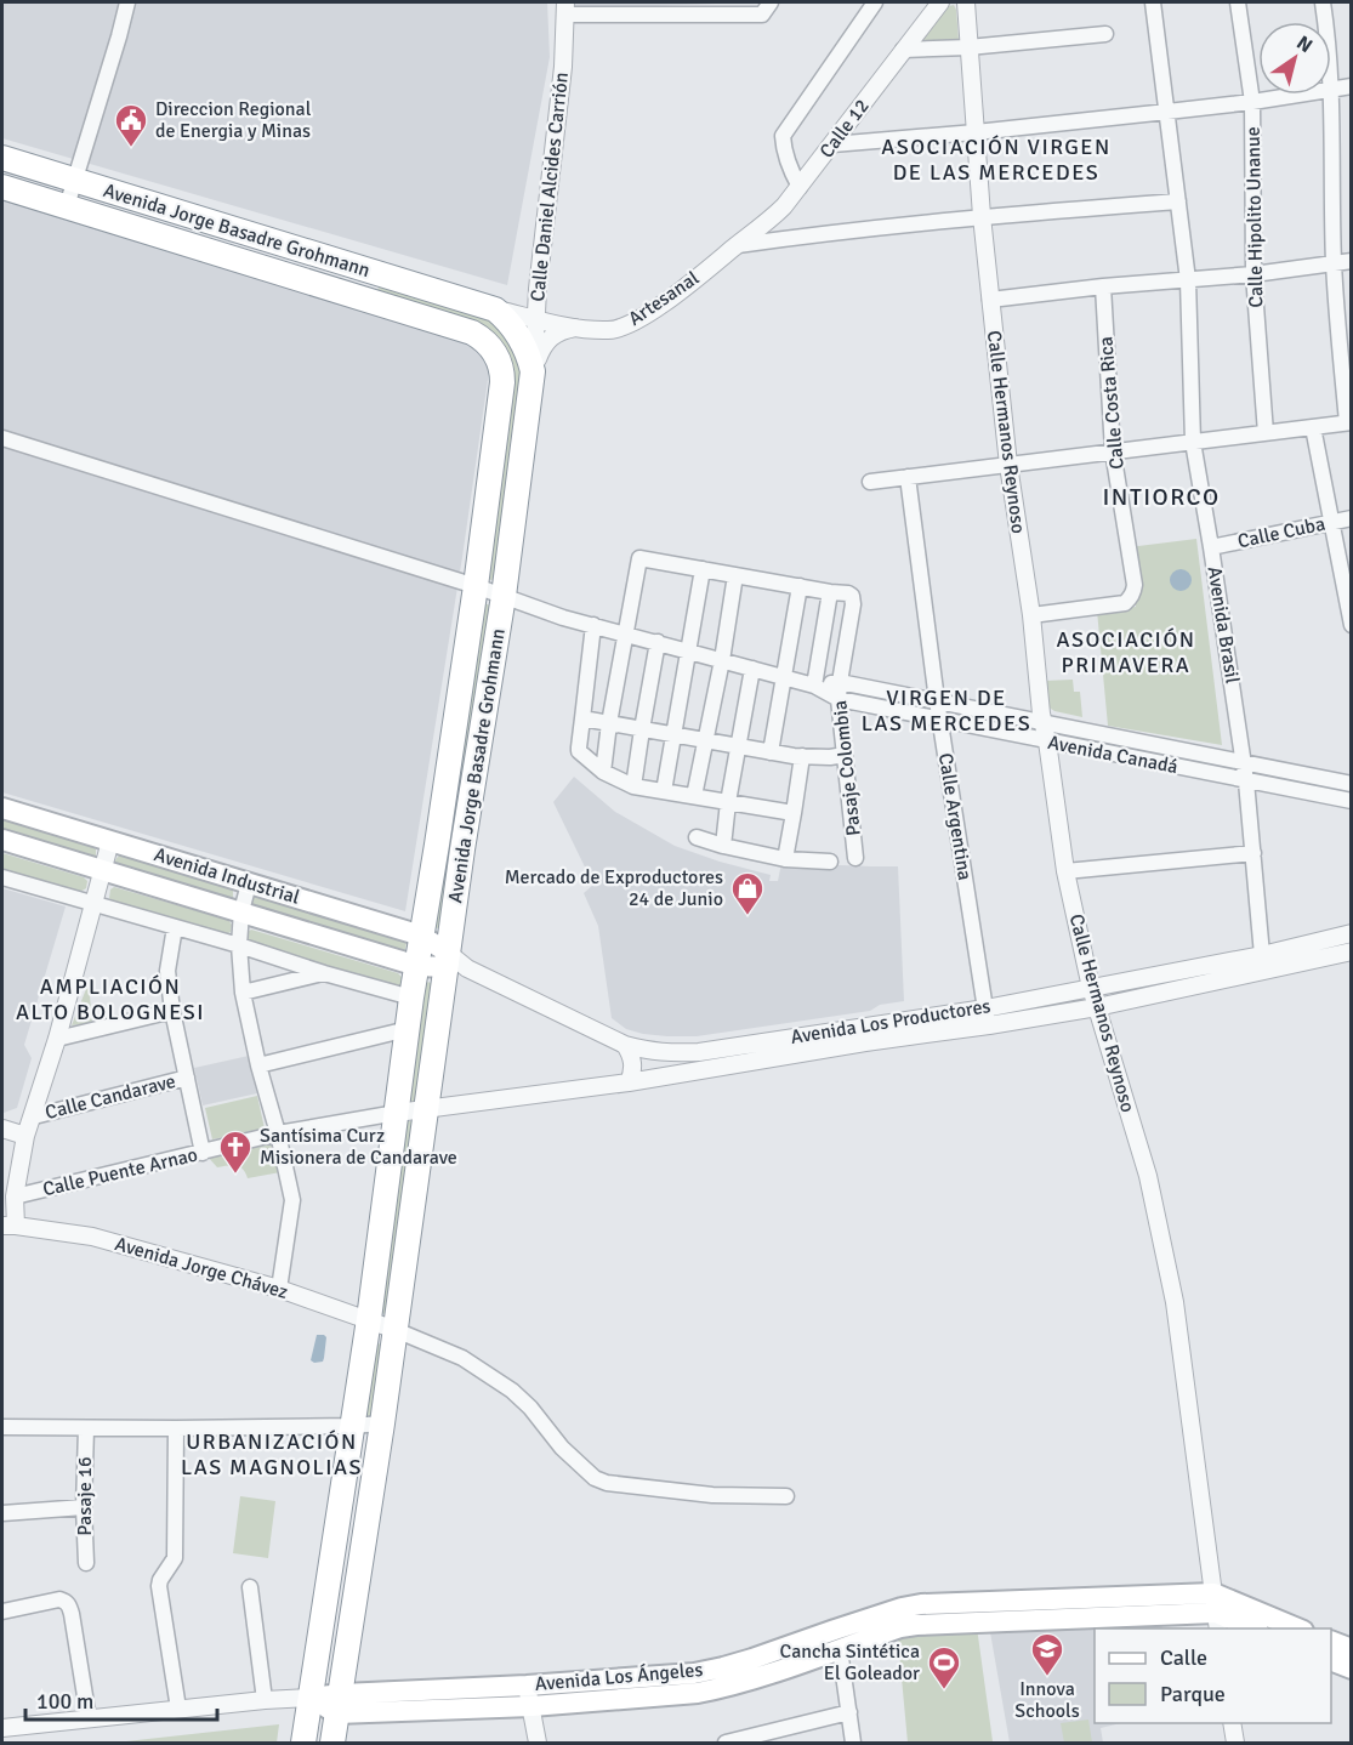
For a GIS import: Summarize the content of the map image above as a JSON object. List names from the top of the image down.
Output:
{
  "streets": {
    "highway": ["Avenida Jorge Basadre Grohmann"],
    "main road": ["Avenida Industrial", "Avenida Los Ángeles"],
    "street": [
      "Calle 12",
      "Calle Daniel Alcides Carrión",
      "Calle Hipolito Unanue",
      "Artesanal",
      "Calle Costa Rica",
      "Calle Hermanos Reynoso",
      "Calle Cuba",
      "Avenida Brasil",
      "Avenida Canadá",
      "Pasaje Colombia",
      "Calle Argentina",
      "Avenida Los Productores",
      "Calle Candarave",
      "Calle Puente Arnao",
      "Avenida Jorge Chávez",
      "Pasaje 16"
    ]
  },
  "crossings": [
    ["Calle 12", "Artesanal"],
    ["Calle Daniel Alcides Carrión", "Avenida Jorge Basadre Grohmann"],
    ["Calle Daniel Alcides Carrión", "Artesanal"],
    ["Avenida Jorge Basadre Grohmann", "Artesanal"],
    ["Avenida Jorge Basadre Grohmann", "Avenida Industrial"],
    ["Avenida Jorge Basadre Grohmann", "Avenida Los Productores"],
    ["Avenida Jorge Basadre Grohmann", "Calle Puente Arnao"],
    ["Avenida Jorge Basadre Grohmann", "Avenida Jorge Chávez"],
    ["Avenida Jorge Basadre Grohmann", "Avenida Los Ángeles"],
    ["Calle Costa Rica", "Calle Hermanos Reynoso"],
    ["Calle Hermanos Reynoso", "Avenida Canadá"],
    ["Calle Hermanos Reynoso", "Avenida Los Productores"],
    ["Calle Hermanos Reynoso", "Avenida Los Ángeles"],
    ["Calle Cuba", "Avenida Brasil"],
    ["Avenida Brasil", "Avenida Canadá"],
    ["Avenida Brasil", "Avenida Los Productores"],
    ["Avenida Canadá", "Pasaje Colombia"],
    ["Avenida Canadá", "Calle Argentina"],
    ["Calle Argentina", "Avenida Los Productores"],
    ["Avenida Industrial", "Avenida Los Productores"],
    ["Avenida Los Productores", "Calle Puente Arnao"]
  ],
  "districts": [
    "ASOCIACIÓN VIRGEN DE LAS MERCEDES",
    "INTIORCO",
    "ASOCIACIÓN PRIMAVERA",
    "VIRGEN DE LAS MERCEDES",
    "AMPLIACIÓN ALTO BOLOGNESI",
    "URBANIZACIÓN LAS MAGNOLIAS"
  ],
  "places": {
    "public building": ["Direccion Regional de Energia y Minas"],
    "shop": ["Mercado de Exproductores 24 de Junio"],
    "church": ["Santísima Curz Misionera de Candarave"],
    "school or university": ["Innova Schools"],
    "sports": ["Cancha Sintética El Goleador"]
  },
  "legend": ["Calle", "Parque"],
  "scale_bar": "100 m",
  "north": "top right"
}
